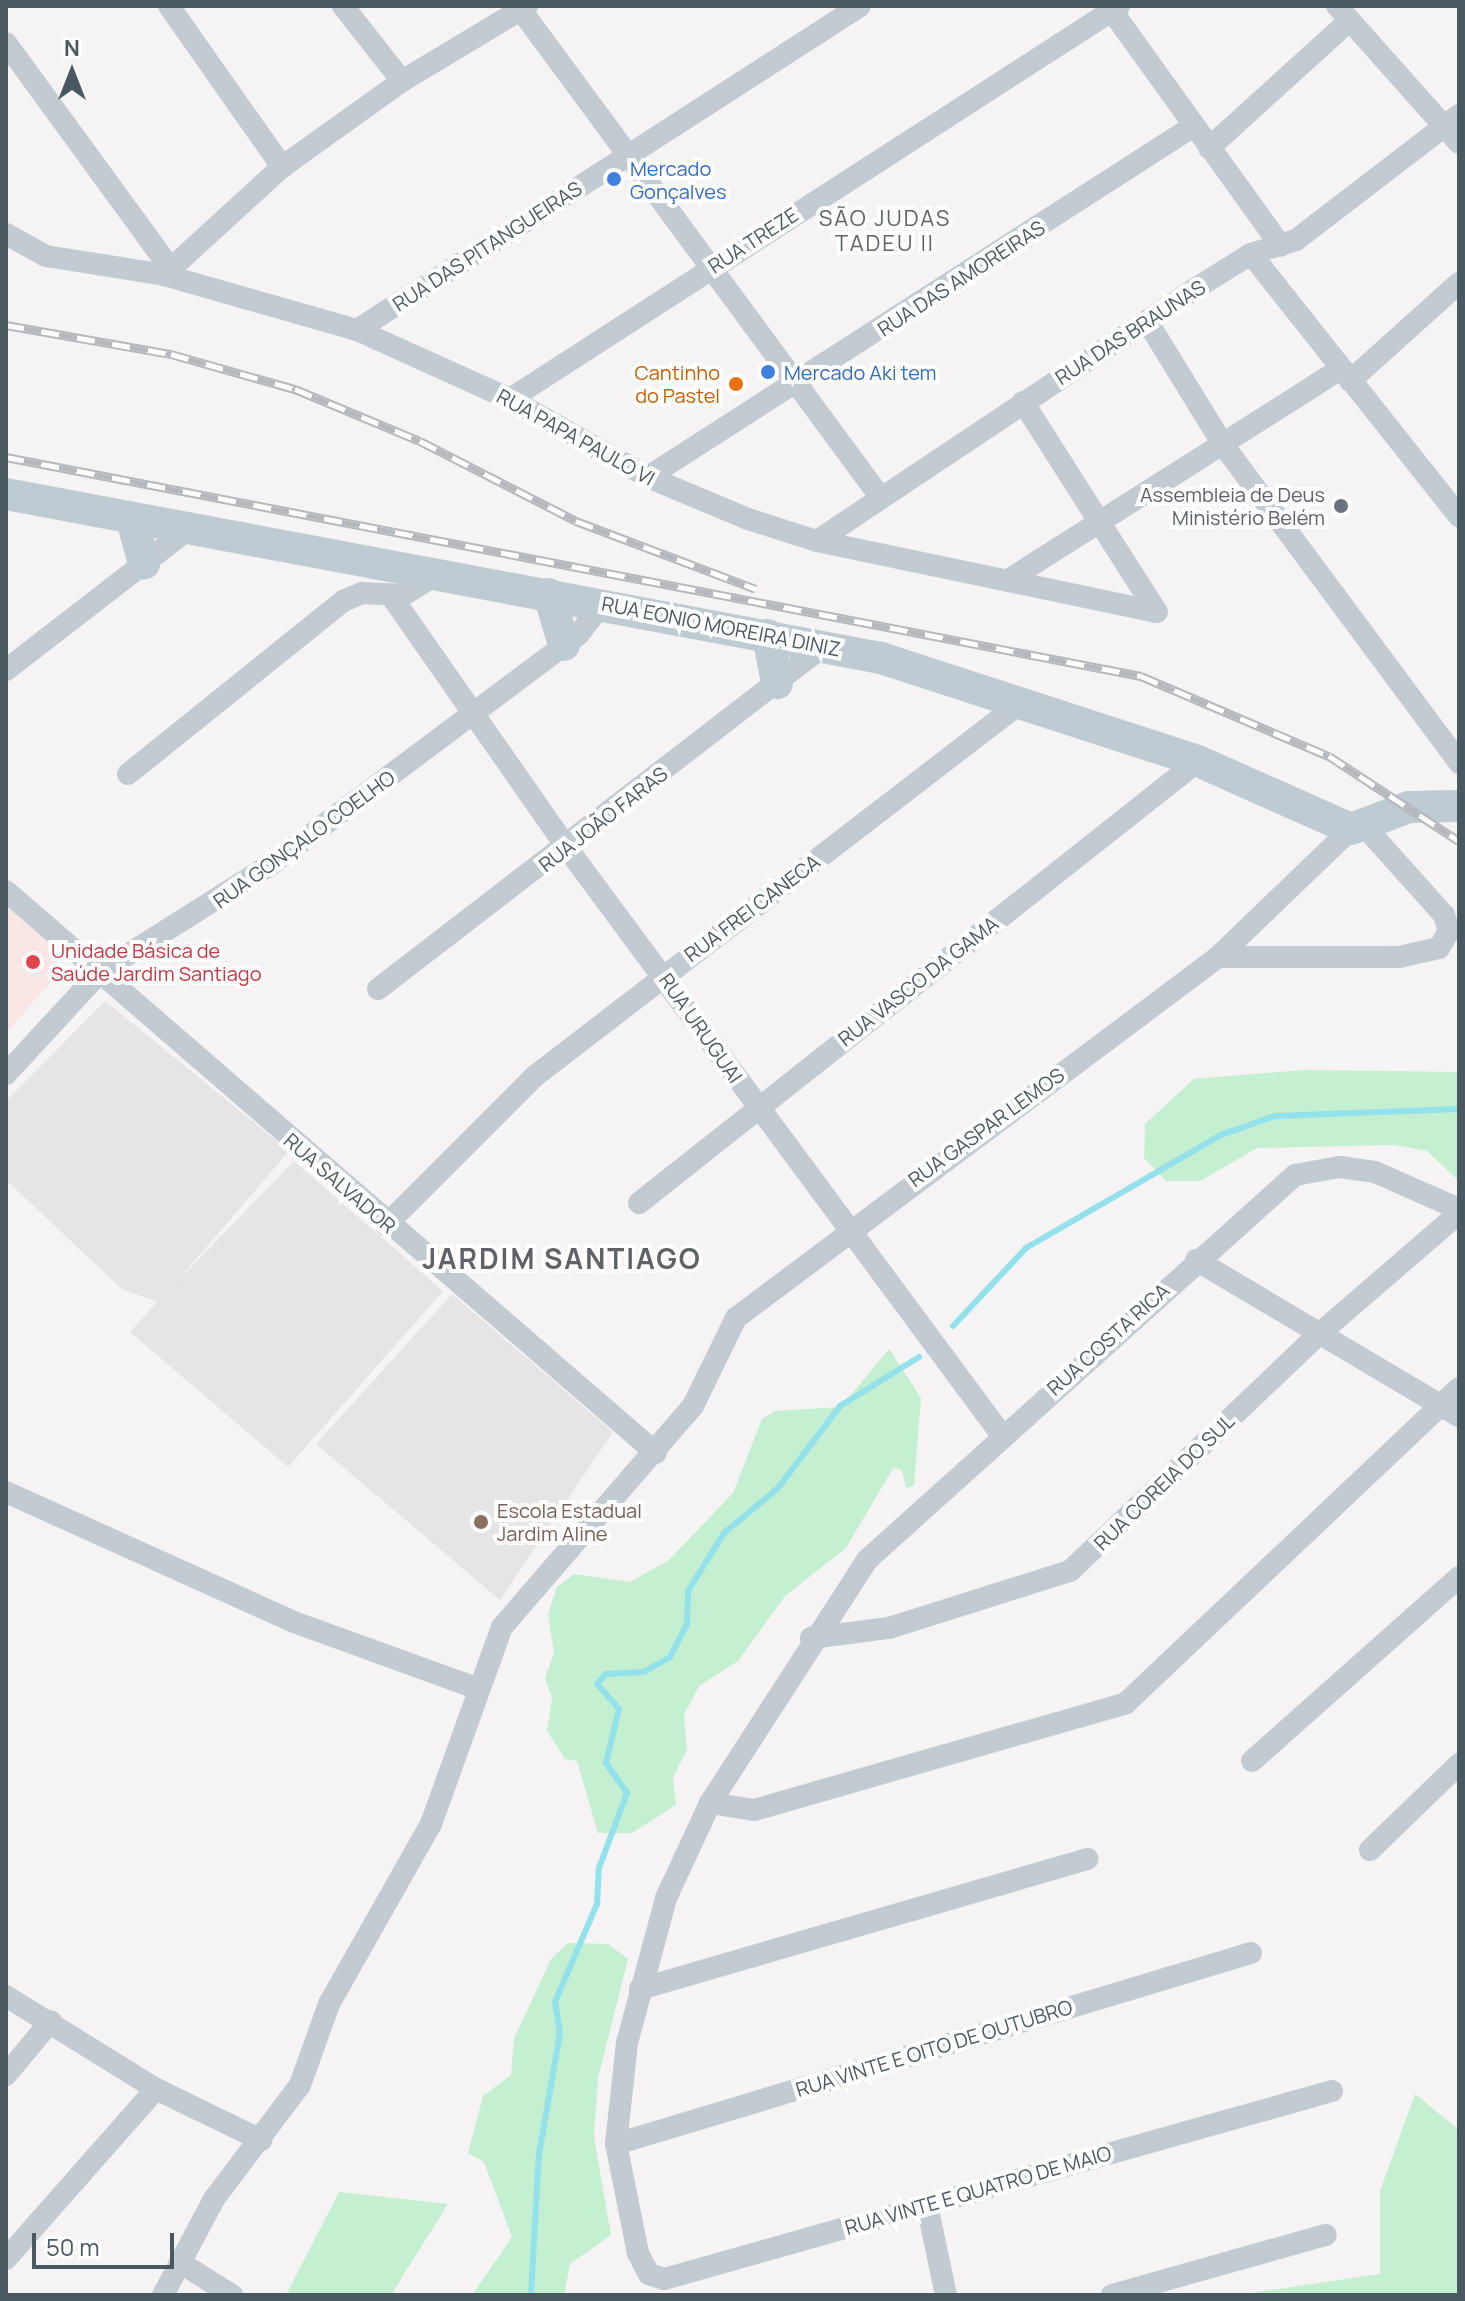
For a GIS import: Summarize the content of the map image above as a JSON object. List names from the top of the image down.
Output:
{
  "streets": {
    "main road": ["RUA EONIO MOREIRA DINIZ"],
    "street": [
      "RUA TREZE",
      "RUA DAS PITANGUEIRAS",
      "RUA DAS AMOREIRAS",
      "RUA DAS BRAUNAS",
      "RUA PAPA PAULO VI",
      "RUA JOÃO FARAS",
      "RUA GONÇALO COELHO",
      "RUA FREI CANECA",
      "RUA VASCO DA GAMA",
      "RUA URUGUAI",
      "RUA GASPAR LEMOS",
      "RUA SALVADOR",
      "RUA COSTA RICA",
      "RUA COREIA DO SUL",
      "RUA VINTE E OITO DE OUTUBRO",
      "RUA VINTE E QUATRO DE MAIO"
    ]
  },
  "crossings": [
    ["RUA TREZE", "RUA PAPA PAULO VI"],
    ["RUA DAS PITANGUEIRAS", "RUA PAPA PAULO VI"],
    ["RUA DAS AMOREIRAS", "RUA PAPA PAULO VI"],
    ["RUA DAS BRAUNAS", "RUA PAPA PAULO VI"],
    ["RUA EONIO MOREIRA DINIZ", "RUA JOÃO FARAS"],
    ["RUA EONIO MOREIRA DINIZ", "RUA GONÇALO COELHO"],
    ["RUA EONIO MOREIRA DINIZ", "RUA FREI CANECA"],
    ["RUA EONIO MOREIRA DINIZ", "RUA VASCO DA GAMA"],
    ["RUA EONIO MOREIRA DINIZ", "RUA GASPAR LEMOS"],
    ["RUA JOÃO FARAS", "RUA URUGUAI"],
    ["RUA GONÇALO COELHO", "RUA URUGUAI"],
    ["RUA GONÇALO COELHO", "RUA SALVADOR"],
    ["RUA FREI CANECA", "RUA URUGUAI"],
    ["RUA FREI CANECA", "RUA SALVADOR"],
    ["RUA VASCO DA GAMA", "RUA URUGUAI"],
    ["RUA URUGUAI", "RUA GASPAR LEMOS"],
    ["RUA URUGUAI", "RUA COSTA RICA"],
    ["RUA GASPAR LEMOS", "RUA SALVADOR"],
    ["RUA COSTA RICA", "RUA COREIA DO SUL"],
    ["RUA COSTA RICA", "RUA VINTE E OITO DE OUTUBRO"],
    ["RUA COSTA RICA", "RUA VINTE E QUATRO DE MAIO"],
    ["RUA VINTE E OITO DE OUTUBRO", "RUA VINTE E QUATRO DE MAIO"]
  ],
  "districts": ["SÃO JUDAS TADEU II", "JARDIM SANTIAGO"],
  "places": [
    "Mercado Gonçalves",
    "Mercado Aki tem",
    "Cantinho do Pastel",
    "Assembleia de Deus Ministério Belém",
    "Unidade Básica de Saúde Jardim Santiago",
    "Escola Estadual Jardim Aline"
  ],
  "scale_bar": "50 m",
  "north": "top"
}
